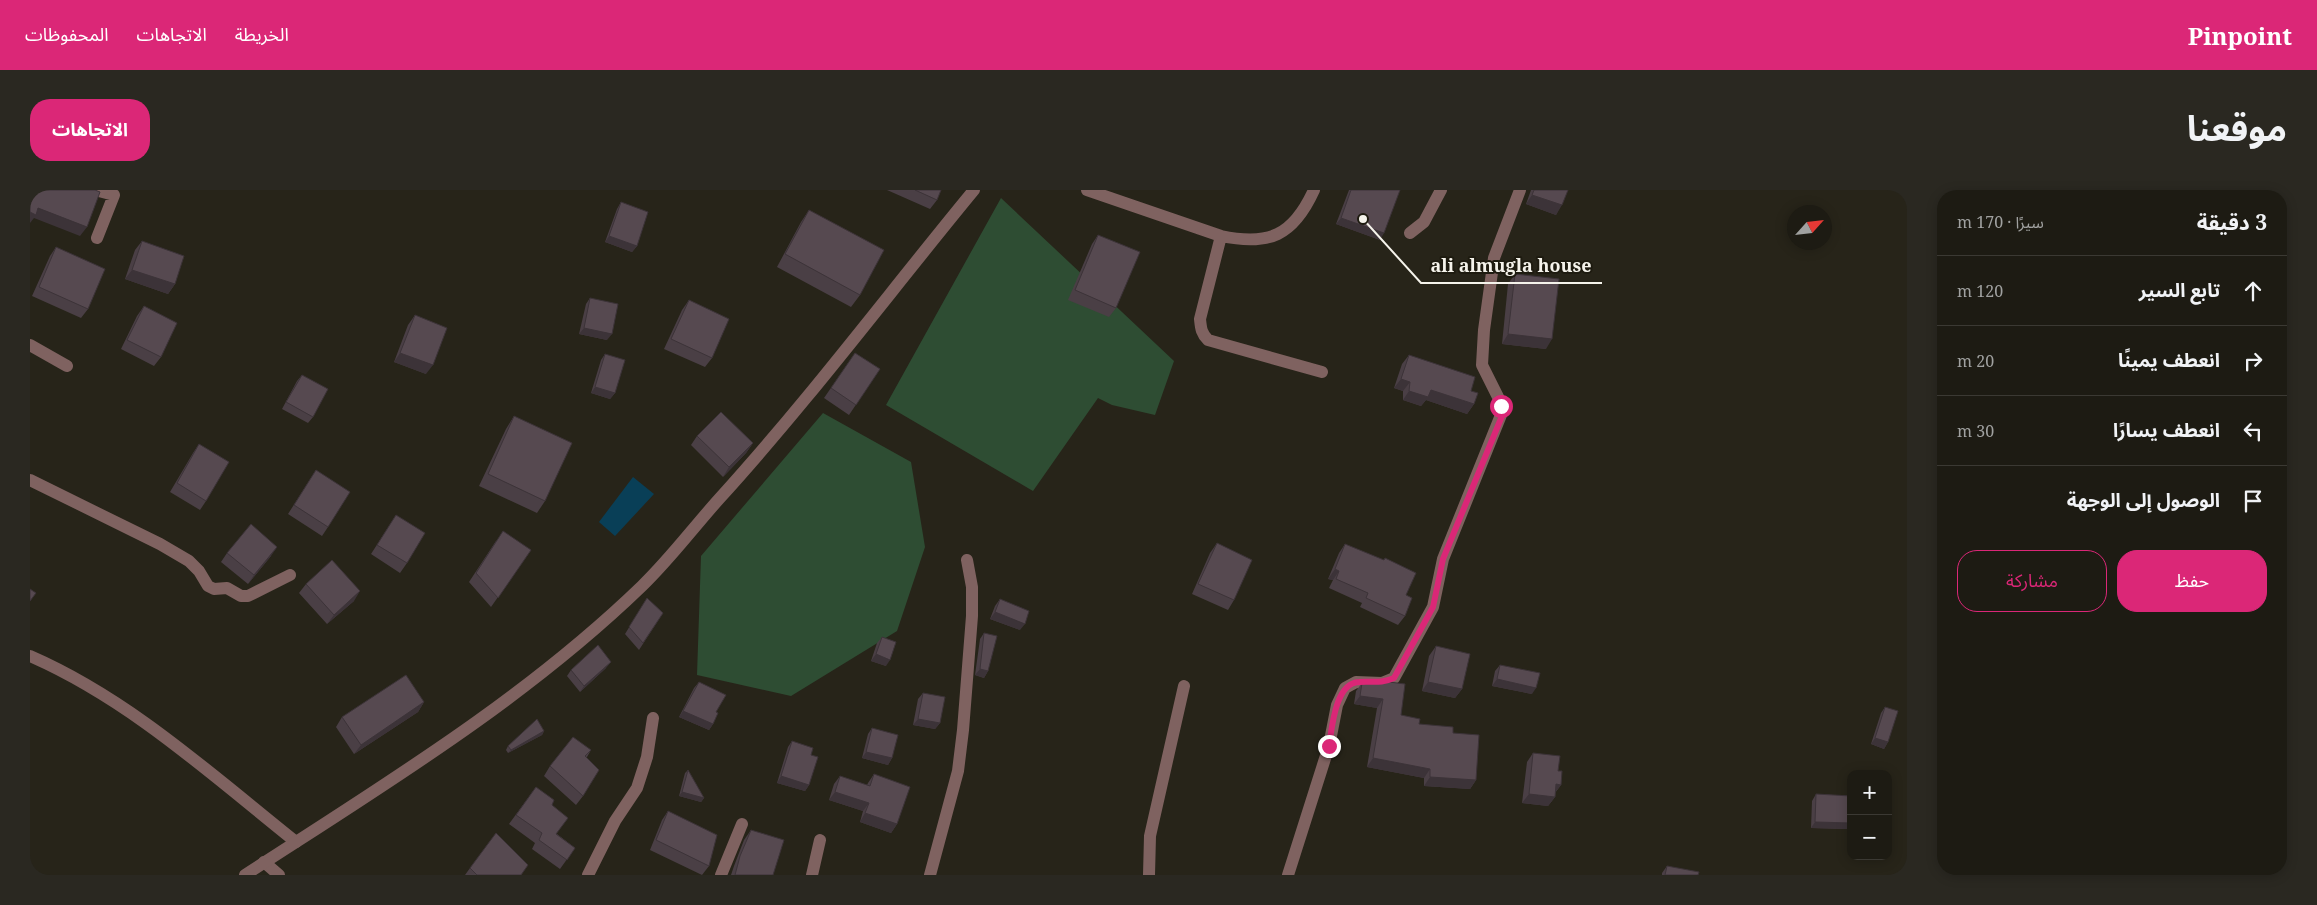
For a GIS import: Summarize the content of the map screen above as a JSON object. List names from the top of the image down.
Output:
{
  "places": ["ali almugla house"],
  "north": "top right",
  "page": {
    "header": "Pinpoint",
    "nav": ["الخريطة", "الاتجاهات", "المحفوظات"],
    "title": "موقعنا",
    "buttons": [
      "الاتجاهات",
      ["حفظ", "مشاركة"]
    ],
    "heading": ["3 دقيقة", "سيرًا · 170 m"],
    "list": [
      ["تابع السير", "120 m"],
      ["انعطف يمينًا", "20 m"],
      ["انعطف يسارًا", "30 m"],
      "الوصول إلى الوجهة"
    ],
    "map_buttons": ["+", "−"]
  }
}
